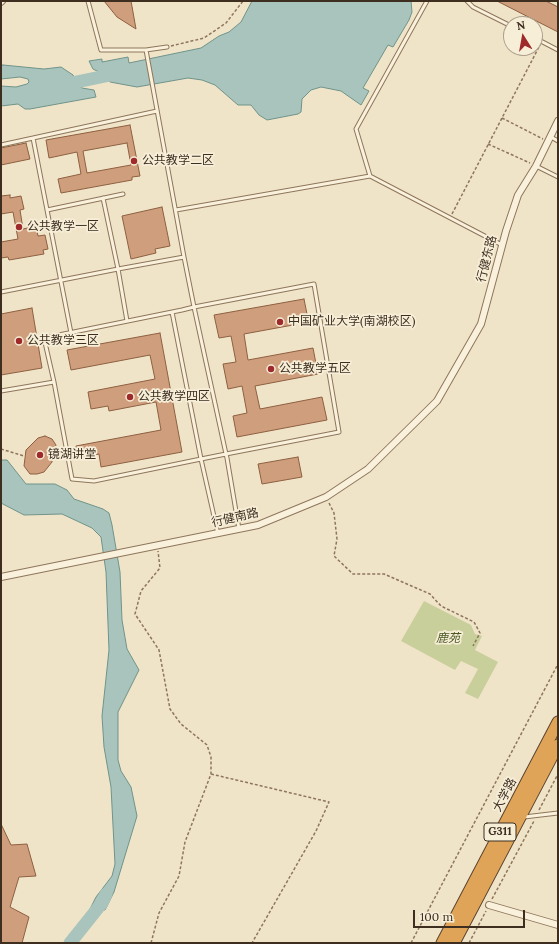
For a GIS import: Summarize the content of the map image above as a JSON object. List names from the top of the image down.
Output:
{
  "streets": {
    "highway": ["大学路", "G311"],
    "street": ["行健东路", "行健南路"]
  },
  "crossings": [
    ["行健东路", "行健南路"]
  ],
  "parks": ["鹿苑"],
  "places": [
    "公共教学二区",
    "公共教学一区",
    "中国矿业大学(南湖校区)",
    "公共教学三区",
    "公共教学五区",
    "公共教学四区",
    "镜湖讲堂"
  ],
  "scale_bar": "100 m",
  "north": "top"
}
